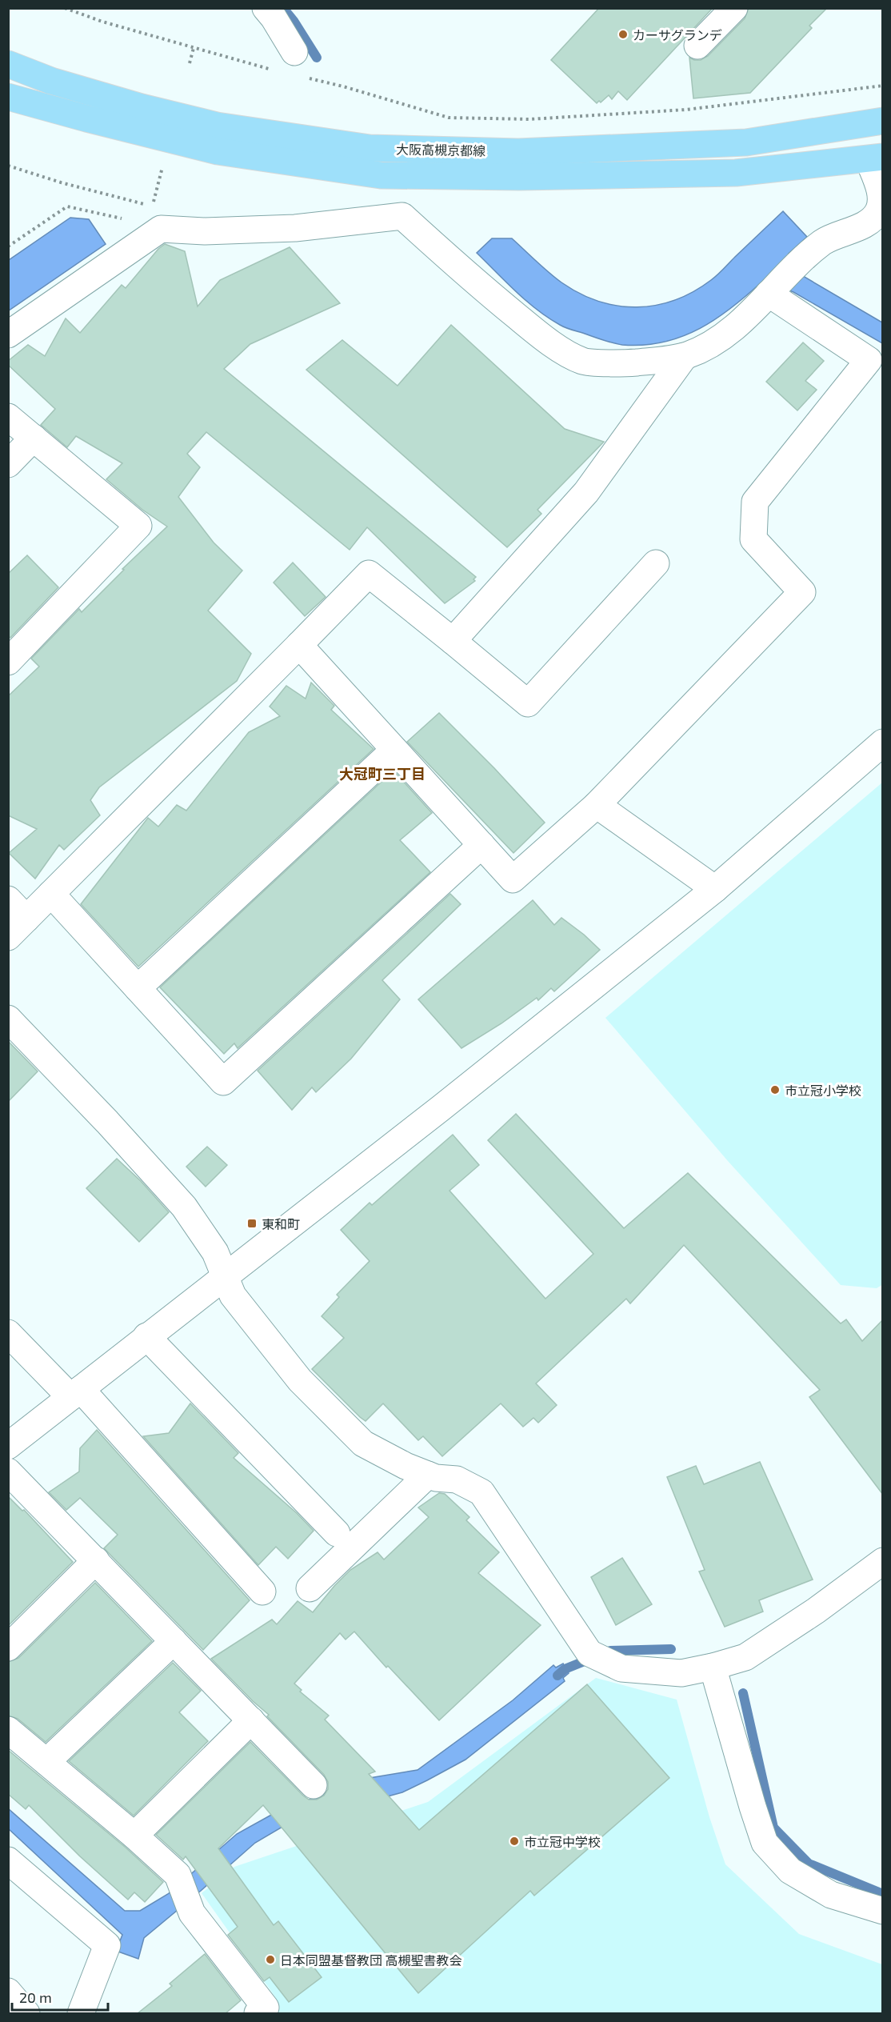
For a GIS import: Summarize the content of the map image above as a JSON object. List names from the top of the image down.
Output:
{
  "streets": {
    "main road": ["大阪高槻京都線"]
  },
  "districts": ["大冠町三丁目"],
  "places": {
    "other": [
      "カーサグランデ",
      "市立冠小学校",
      "市立冠中学校",
      "日本同盟基督教団 高槻聖書教会"
    ],
    "transit": ["東和町"]
  },
  "scale_bar": "20 m"
}
